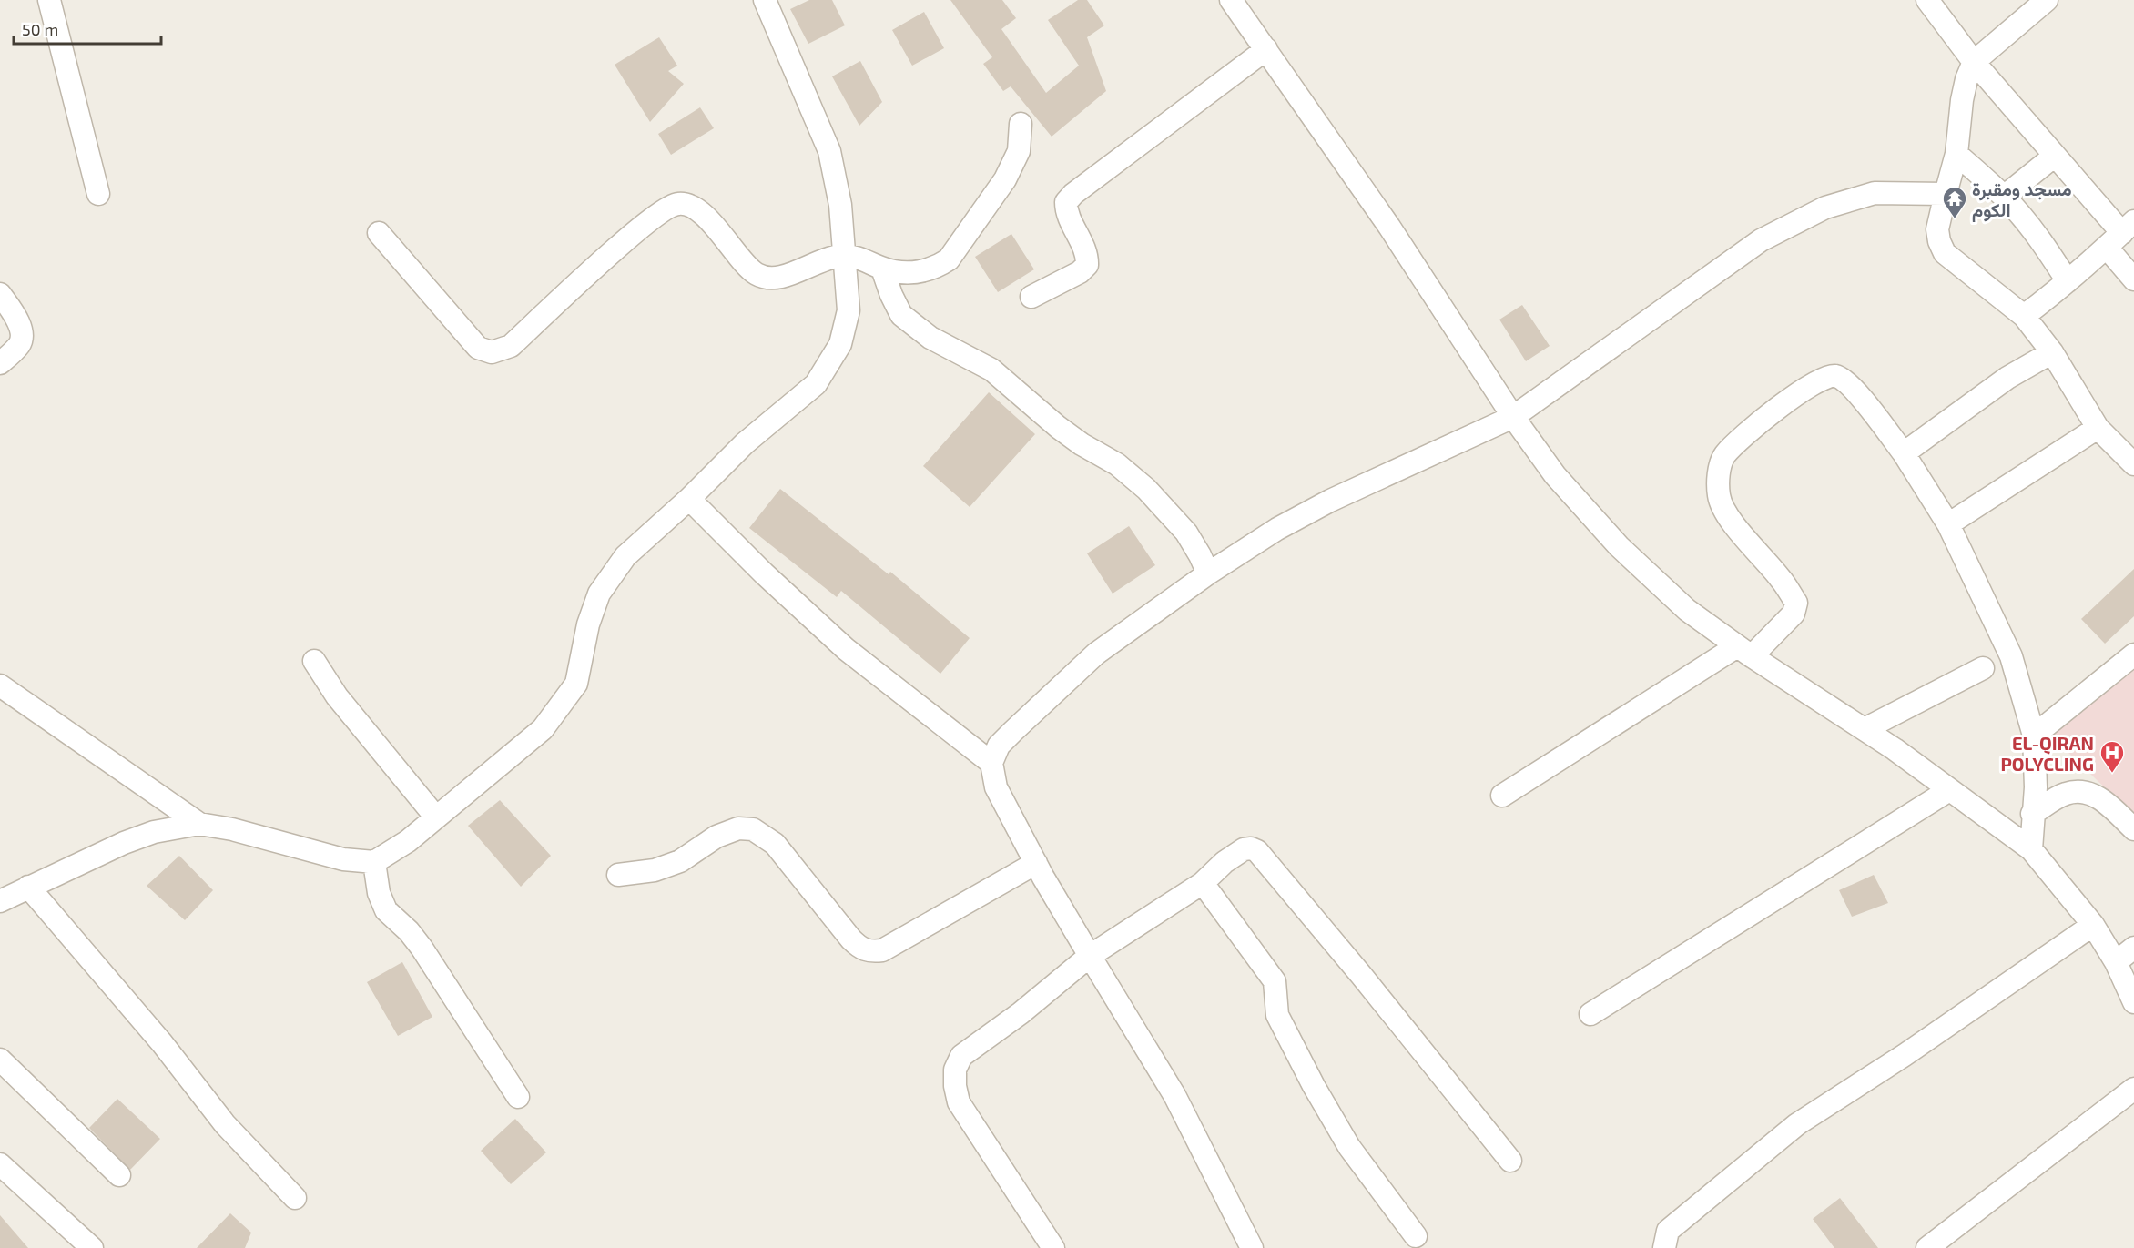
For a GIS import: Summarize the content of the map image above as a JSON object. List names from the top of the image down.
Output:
{
  "places": {
    "temple": ["مسجد ومقبرة الكوم"],
    "hospital": ["EL-QIRAN POLYCLING"]
  },
  "scale_bar": "50 m"
}
